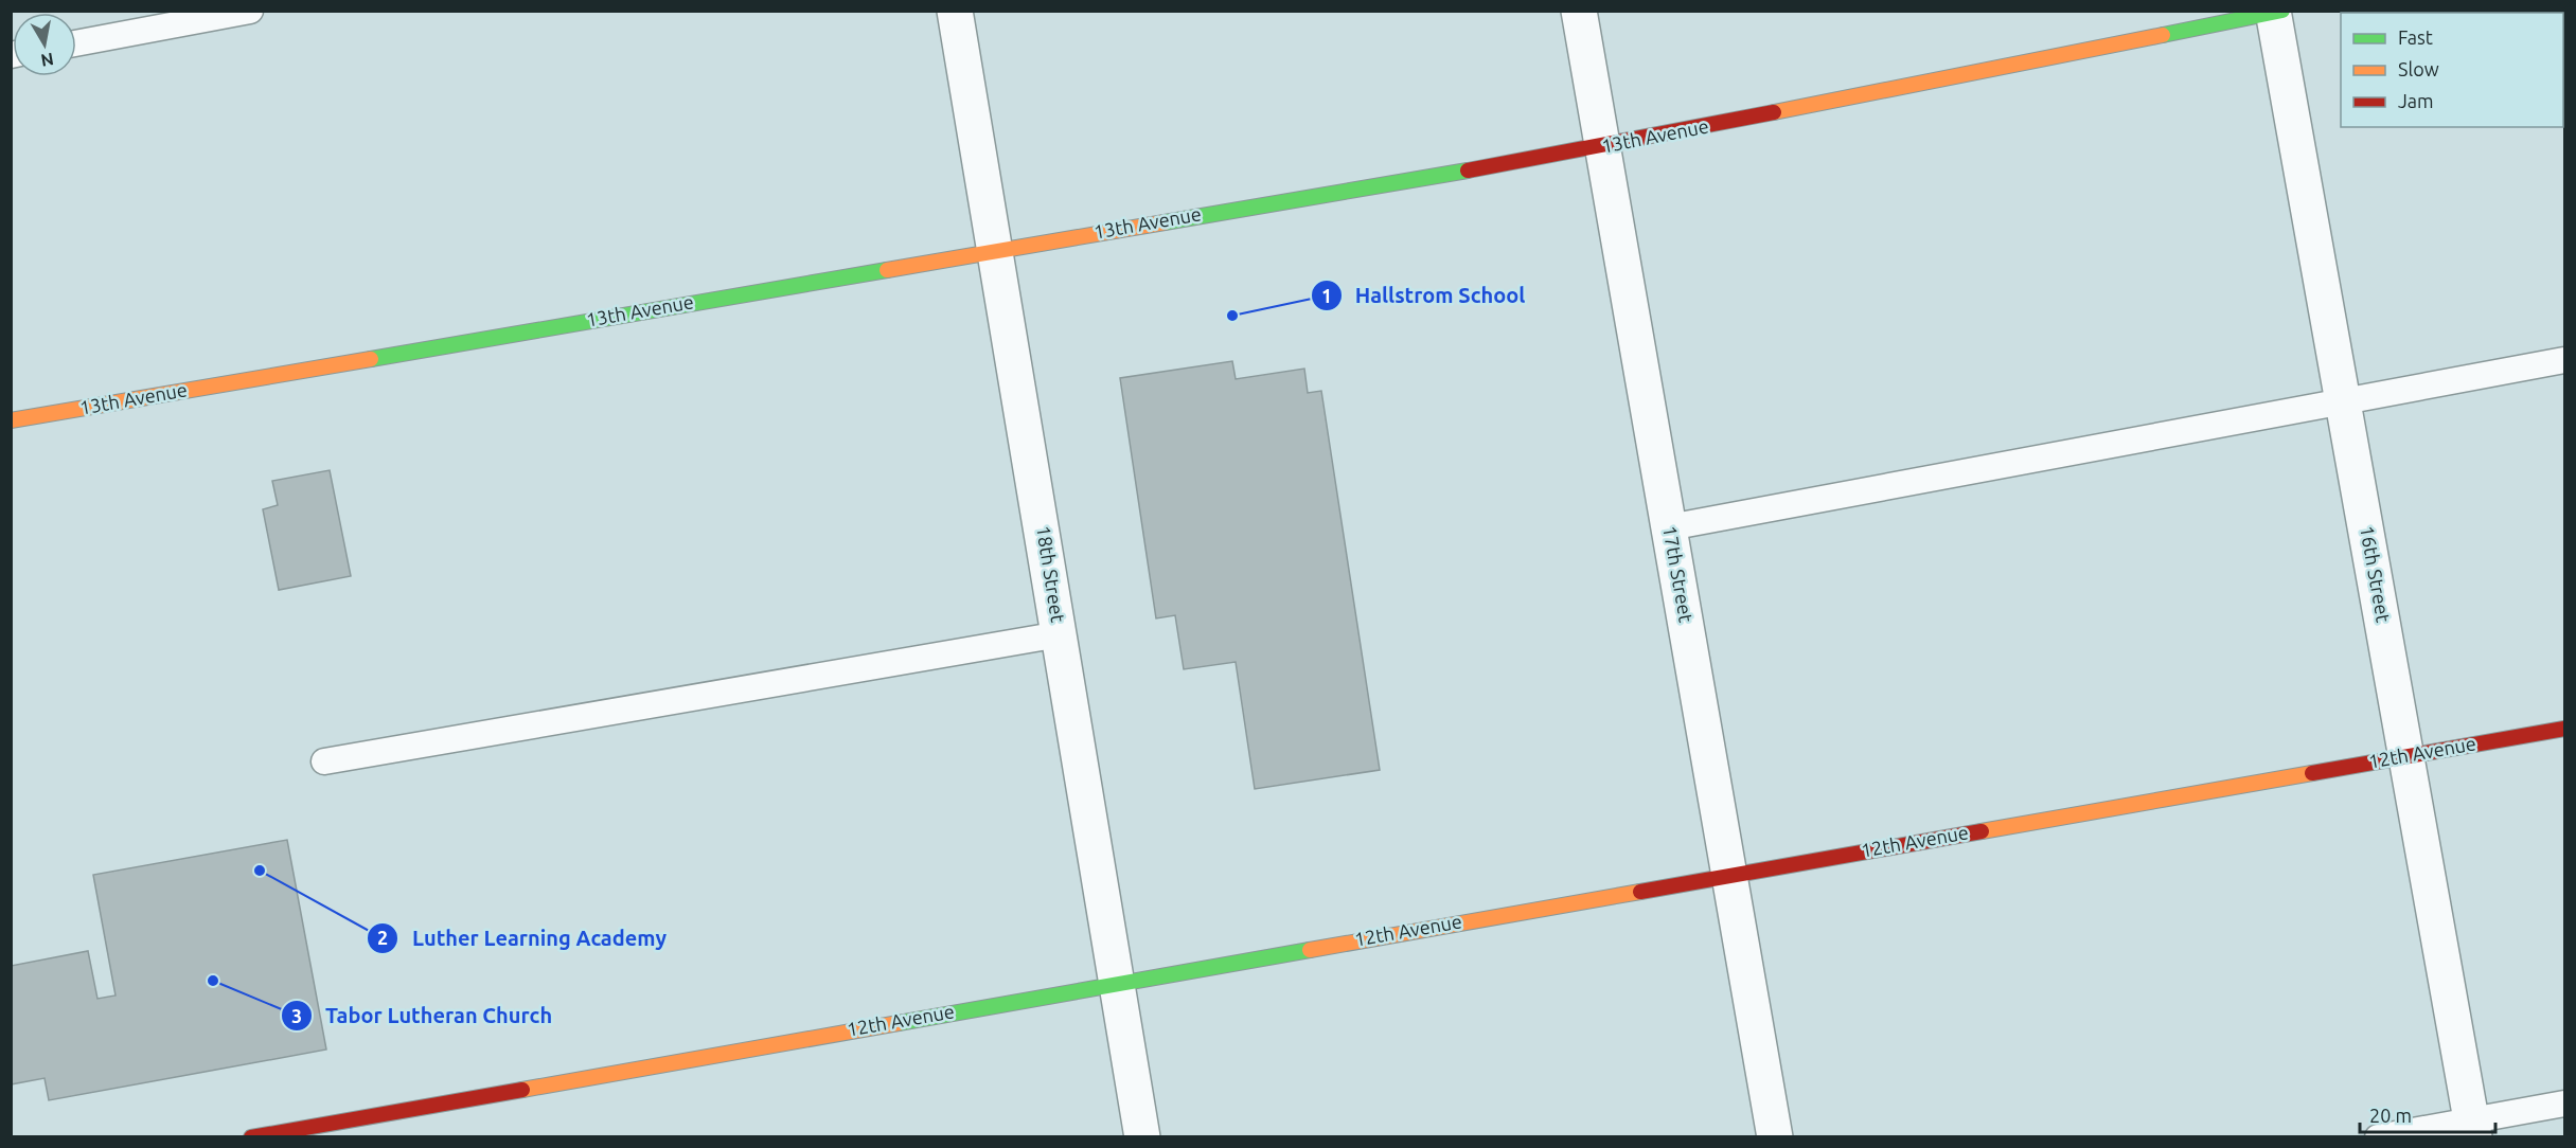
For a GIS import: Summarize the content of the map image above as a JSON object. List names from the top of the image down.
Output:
{
  "streets": {
    "street": [
      "13th Avenue",
      "18th Street",
      "17th Street",
      "16th Street",
      "12th Avenue"
    ]
  },
  "crossings": [
    ["13th Avenue", "18th Street"],
    ["13th Avenue", "17th Street"],
    ["13th Avenue", "16th Street"],
    ["18th Street", "12th Avenue"],
    ["17th Street", "12th Avenue"],
    ["16th Street", "12th Avenue"]
  ],
  "places": ["Hallstrom School", "Luther Learning Academy", "Tabor Lutheran Church"],
  "legend": ["Fast", "Slow", "Jam"],
  "scale_bar": "20 m",
  "north": "bottom"
}
